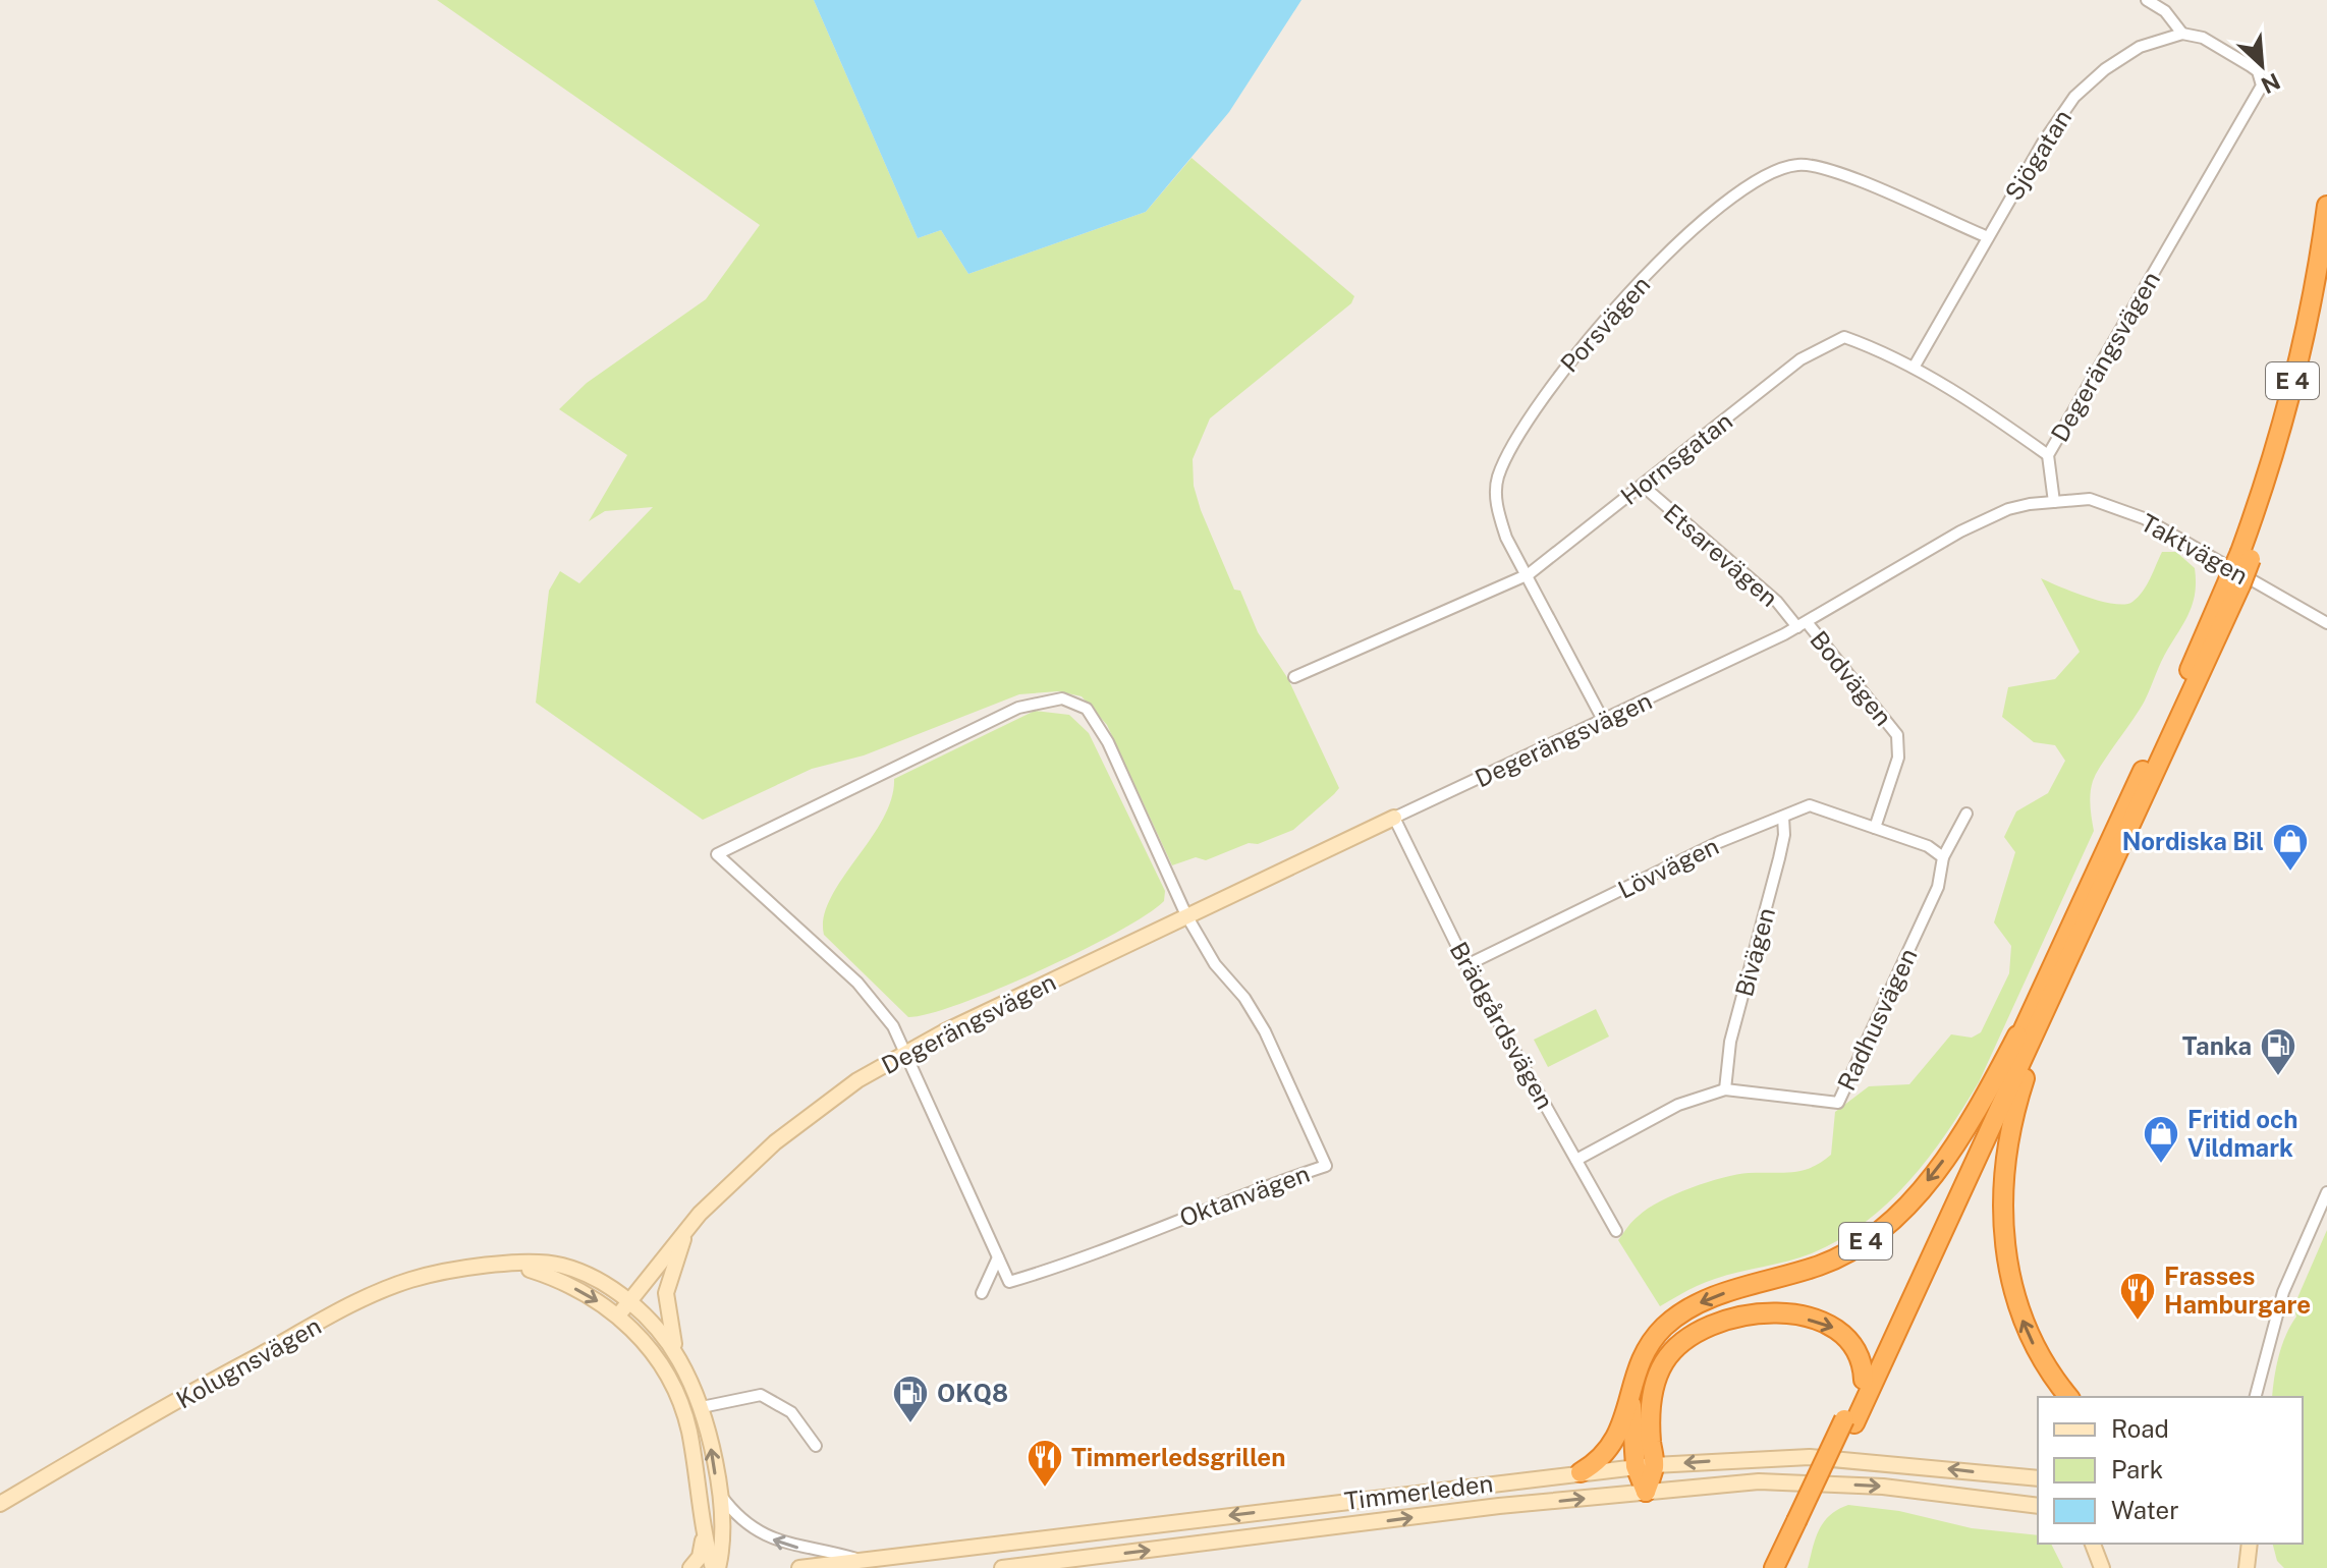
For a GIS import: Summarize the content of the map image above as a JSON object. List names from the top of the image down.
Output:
{
  "streets": {
    "highway": ["E 4"],
    "street": [
      "Sjögatan",
      "Porsvägen",
      "Degerängsvägen",
      "Hornsgatan",
      "Taktvägen",
      "Etsarevägen",
      "Bodvägen",
      "Lövvägen",
      "Bivägen",
      "Radhusvägen",
      "Brädgårdsvägen",
      "Oktanvägen",
      "Kolugnsvägen",
      "Timmerleden"
    ]
  },
  "crossings": [
    ["Sjögatan", "Porsvägen"],
    ["Sjögatan", "Degerängsvägen"],
    ["Sjögatan", "Hornsgatan"],
    ["Porsvägen", "Degerängsvägen"],
    ["Porsvägen", "Hornsgatan"],
    ["Degerängsvägen", "Hornsgatan"],
    ["Degerängsvägen", "Taktvägen"],
    ["Degerängsvägen", "Etsarevägen"],
    ["Degerängsvägen", "Bodvägen"],
    ["Degerängsvägen", "Brädgårdsvägen"],
    ["Degerängsvägen", "Oktanvägen"],
    ["Degerängsvägen", "Kolugnsvägen"],
    ["E 4", "Timmerleden"],
    ["Hornsgatan", "Etsarevägen"],
    ["Etsarevägen", "Bodvägen"],
    ["Bodvägen", "Lövvägen"],
    ["Lövvägen", "Bivägen"],
    ["Lövvägen", "Brädgårdsvägen"],
    ["Bivägen", "Radhusvägen"],
    ["Radhusvägen", "Brädgårdsvägen"]
  ],
  "places": {
    "shop": ["Nordiska Bil", "Fritid och Vildmark"],
    "fuel station": ["Tanka", "OKQ8"],
    "restaurant": ["Frasses Hamburgare", "Timmerledsgrillen"]
  },
  "legend": ["Road", "Park", "Water"],
  "north": "bottom right"
}
